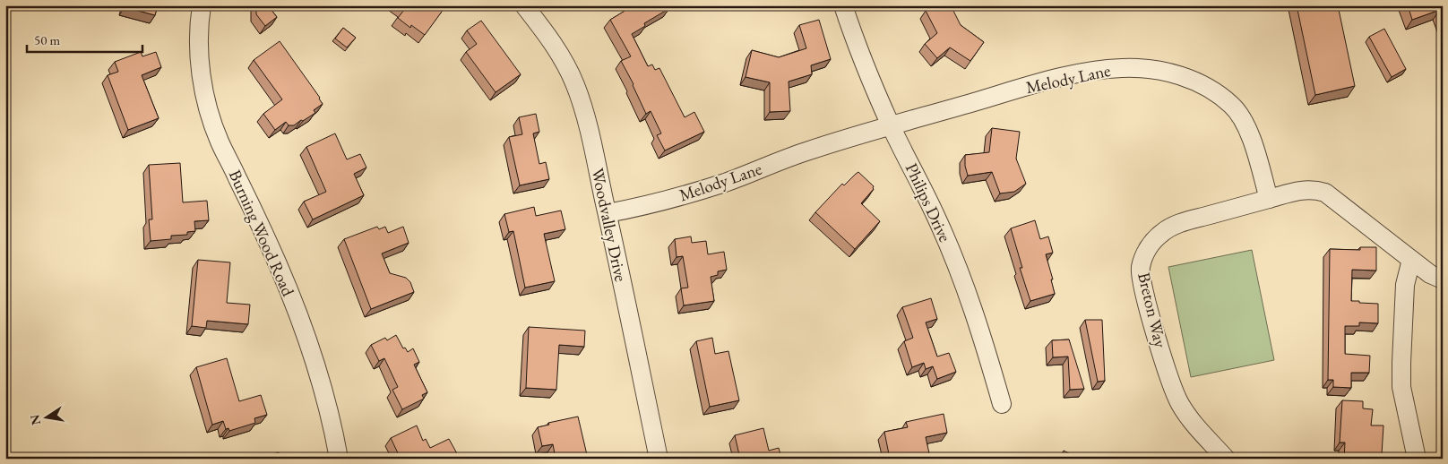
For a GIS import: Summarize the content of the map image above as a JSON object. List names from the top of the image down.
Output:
{
  "streets": {
    "street": [
      "Melody Lane",
      "Philips Drive",
      "Woodvalley Drive",
      "Burning Wood Road",
      "Breton Way"
    ]
  },
  "crossings": [
    ["Melody Lane", "Philips Drive"],
    ["Melody Lane", "Woodvalley Drive"],
    ["Melody Lane", "Breton Way"]
  ],
  "scale_bar": "50 m",
  "north": "left"
}
